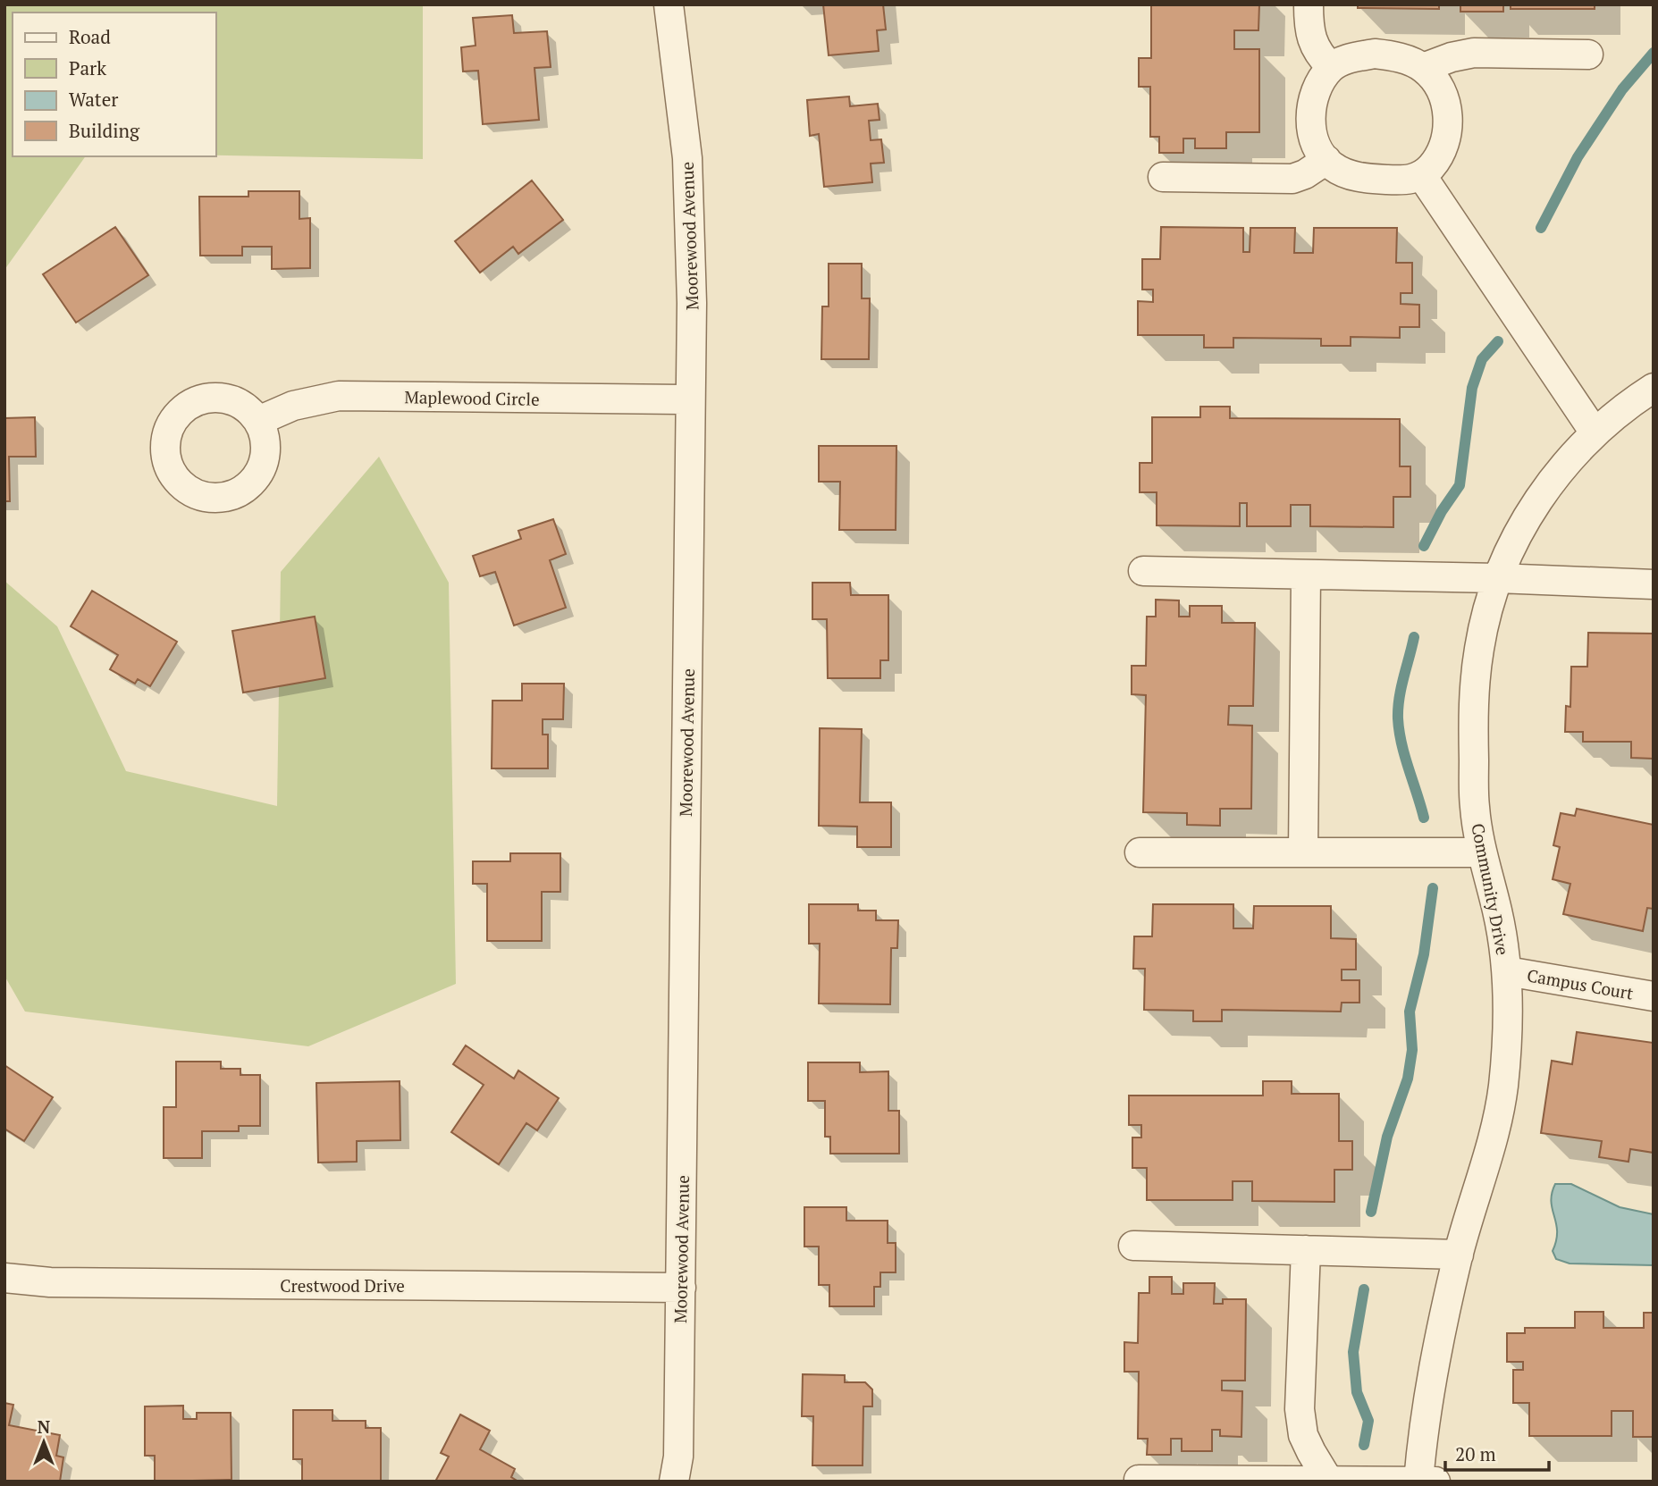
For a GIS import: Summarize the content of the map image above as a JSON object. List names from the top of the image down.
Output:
{
  "streets": {
    "street": [
      "Moorewood Avenue",
      "Maplewood Circle",
      "Community Drive",
      "Campus Court",
      "Crestwood Drive"
    ]
  },
  "crossings": [
    ["Moorewood Avenue", "Maplewood Circle"],
    ["Moorewood Avenue", "Crestwood Drive"],
    ["Community Drive", "Campus Court"]
  ],
  "legend": [
    "Road",
    "Park",
    "Water",
    "Building"
  ],
  "scale_bar": "20 m",
  "north": "top"
}
